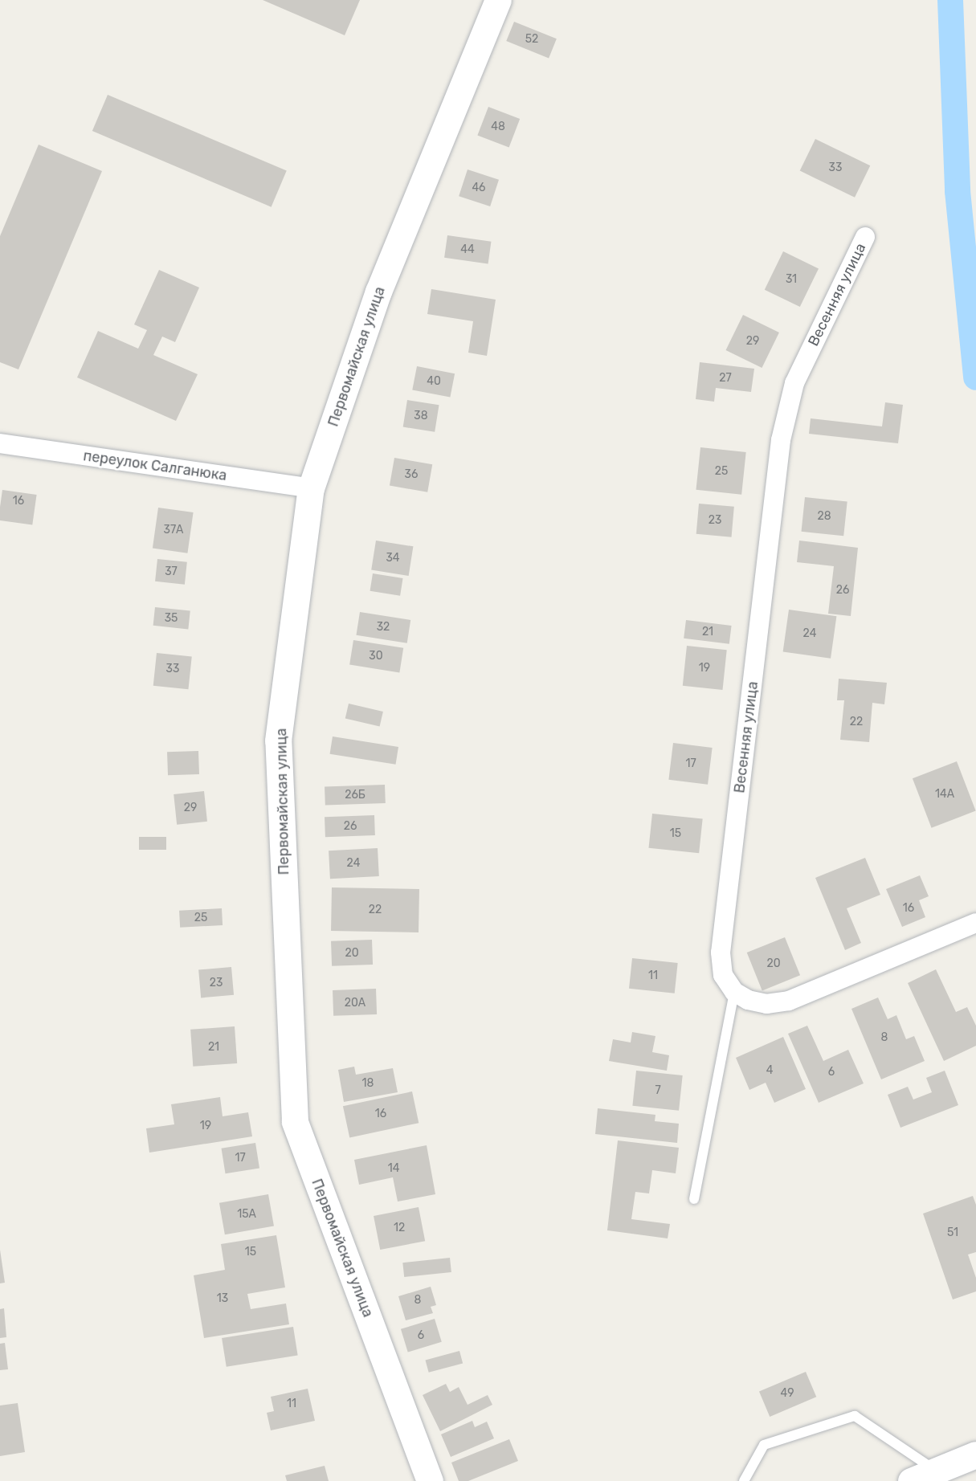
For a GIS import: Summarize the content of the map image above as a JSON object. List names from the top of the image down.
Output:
{
  "streets": {
    "main road": ["Первомайская улица"],
    "street": ["Весенняя улица", "переулок Салганюка"]
  },
  "crossings": [
    ["Первомайская улица", "переулок Салганюка"]
  ],
  "house_numbers": [
    "52",
    "48",
    "33",
    "46",
    "44",
    "31",
    "29",
    "27",
    "40",
    "38",
    "25",
    "36",
    "16",
    "28",
    "23",
    "37А",
    "34",
    "37",
    "26",
    "35",
    "32",
    "21",
    "24",
    "30",
    "19",
    "33",
    "22",
    "17",
    "14А",
    "26Б",
    "29",
    "26",
    "15",
    "24",
    "16",
    "22",
    "25",
    "20",
    "20",
    "11",
    "23",
    "20А",
    "8",
    "21",
    "4",
    "6",
    "18",
    "7",
    "16",
    "19",
    "17",
    "14",
    "15А",
    "12",
    "51",
    "15",
    "13",
    "8",
    "6",
    "49",
    "11"
  ]
}
